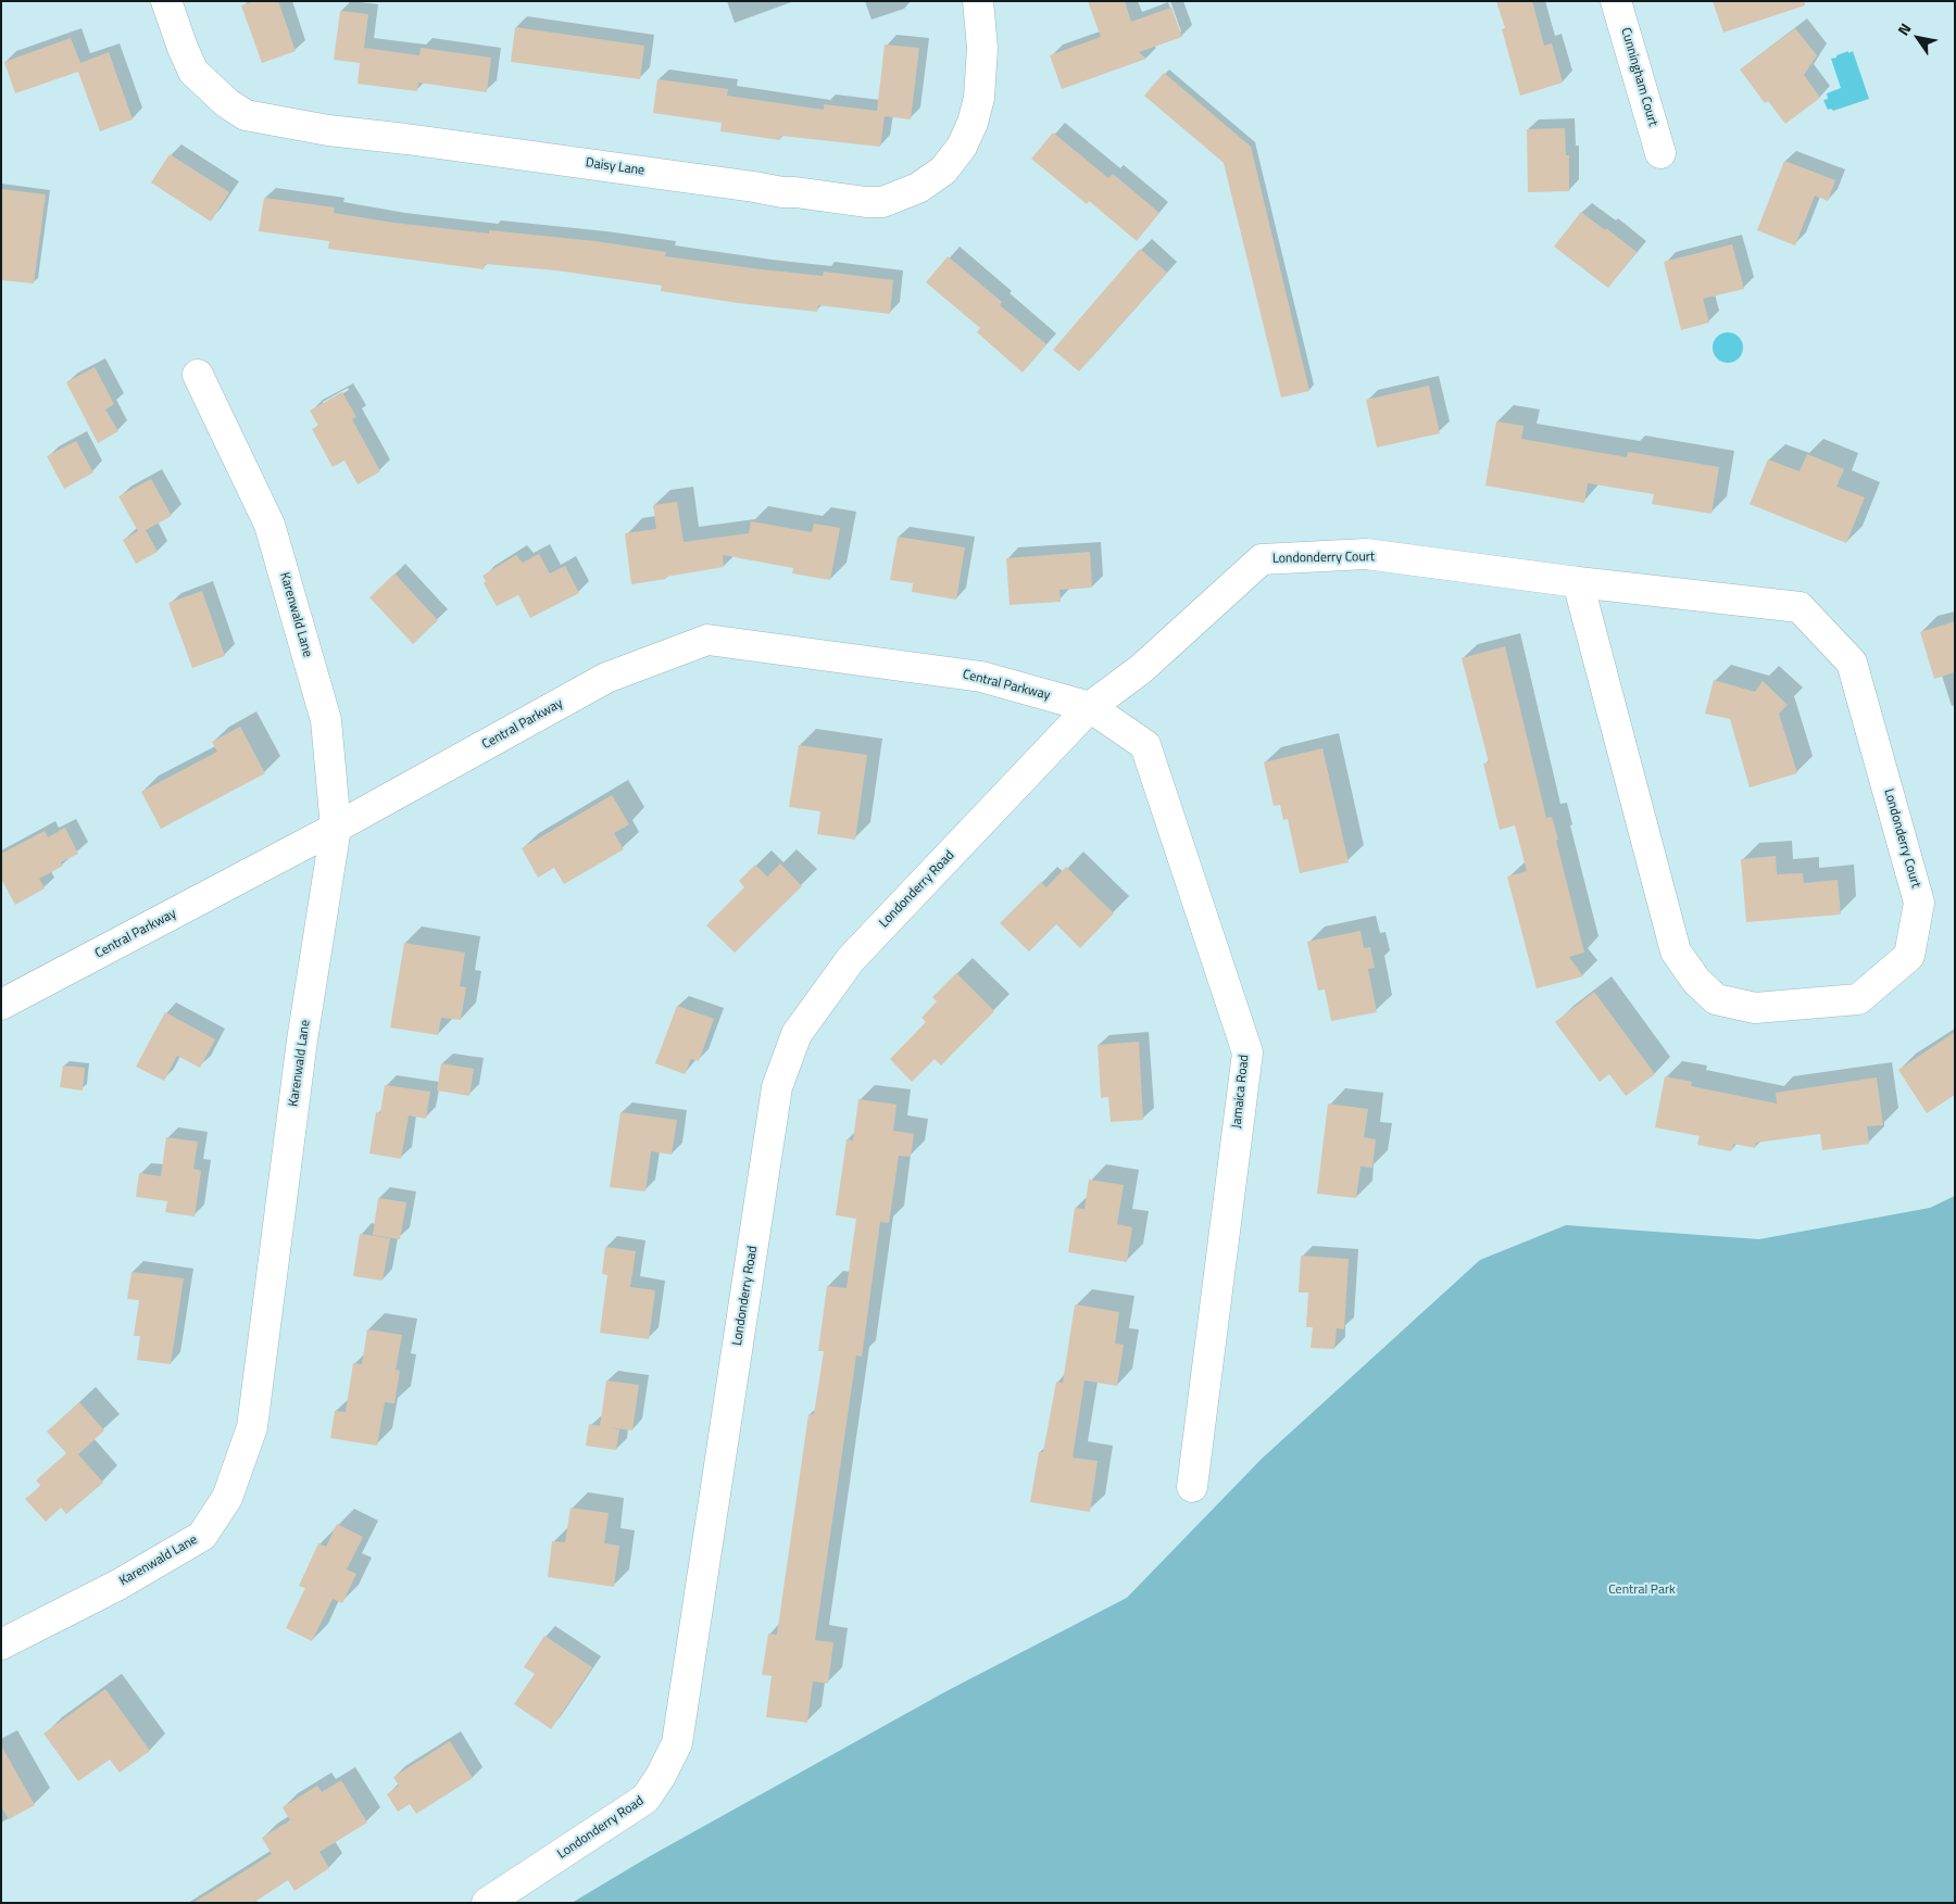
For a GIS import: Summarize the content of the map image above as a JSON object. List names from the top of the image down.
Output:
{
  "streets": {
    "street": [
      "Cunningham Court",
      "Daisy Lane",
      "Londonderry Court",
      "Karenwald Lane",
      "Central Parkway",
      "Londonderry Road",
      "Jamaica Road"
    ]
  },
  "crossings": [
    ["Londonderry Court", "Central Parkway"],
    ["Londonderry Court", "Londonderry Road"],
    ["Londonderry Court", "Jamaica Road"],
    ["Karenwald Lane", "Central Parkway"],
    ["Central Parkway", "Londonderry Road"],
    ["Central Parkway", "Jamaica Road"],
    ["Londonderry Road", "Jamaica Road"]
  ],
  "parks": ["Central Park"],
  "north": "top left"
}
